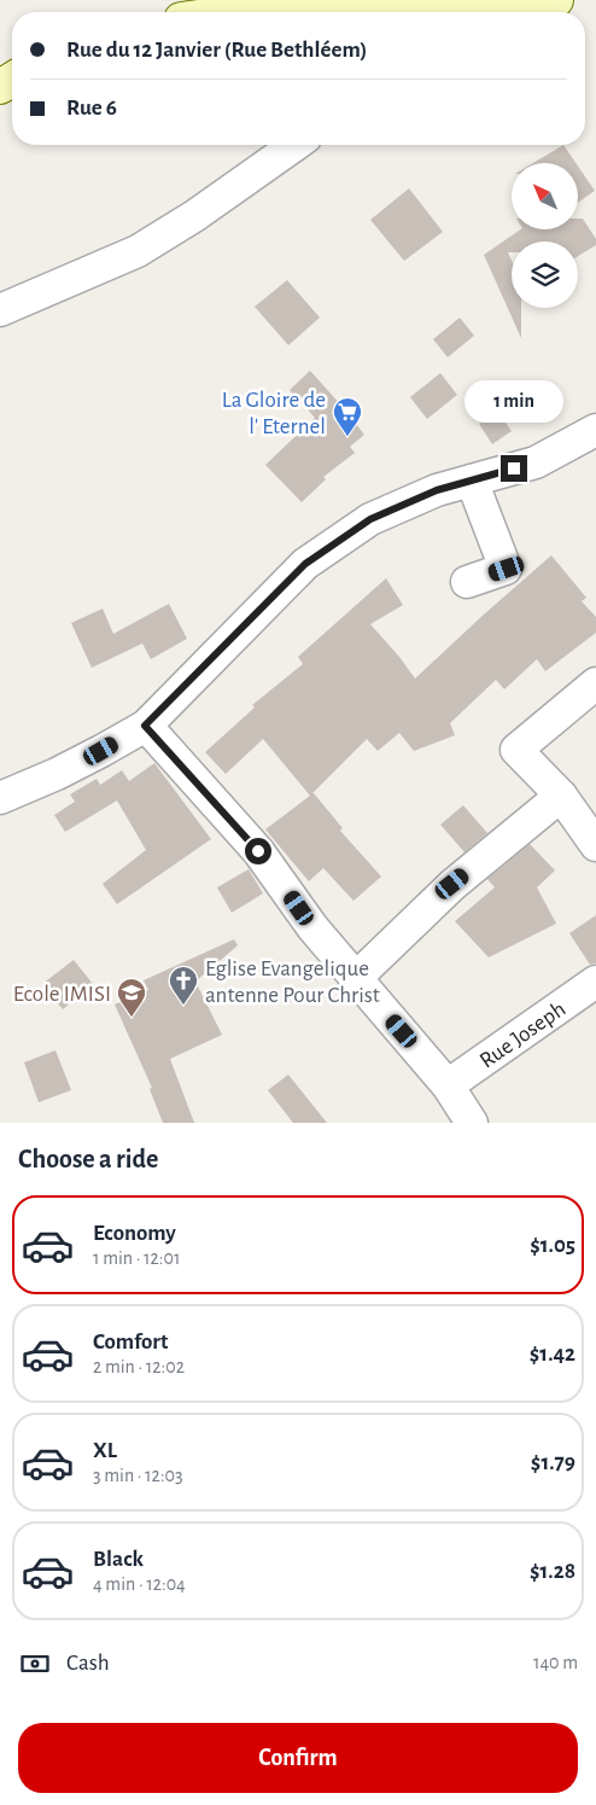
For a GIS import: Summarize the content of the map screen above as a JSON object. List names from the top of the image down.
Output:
{
  "streets": {
    "street": ["Rue Joseph"]
  },
  "places": {
    "supermarket": ["La Gloire de l' Eternel"],
    "church": ["Eglise Evangelique antenne Pour Christ"],
    "school or university": ["Ecole IMISI"]
  },
  "north": "top left",
  "page": {
    "banner": ["Rue du 12 Janvier (Rue Bethléem)", "Rue 6"],
    "bubble": "1 min",
    "heading": "Choose a ride",
    "list": [
      {
        "name": "Economy",
        "note": "1 min · 12:01",
        "value": "$1.05"
      },
      {
        "name": "Comfort",
        "note": "2 min · 12:02",
        "value": "$1.42"
      },
      {
        "name": "XL",
        "note": "3 min · 12:03",
        "value": "$1.79"
      },
      {
        "name": "Black",
        "note": "4 min · 12:04",
        "value": "$1.28"
      }
    ],
    "pay": ["Cash", "140 m"],
    "buttons": "Confirm"
  }
}
